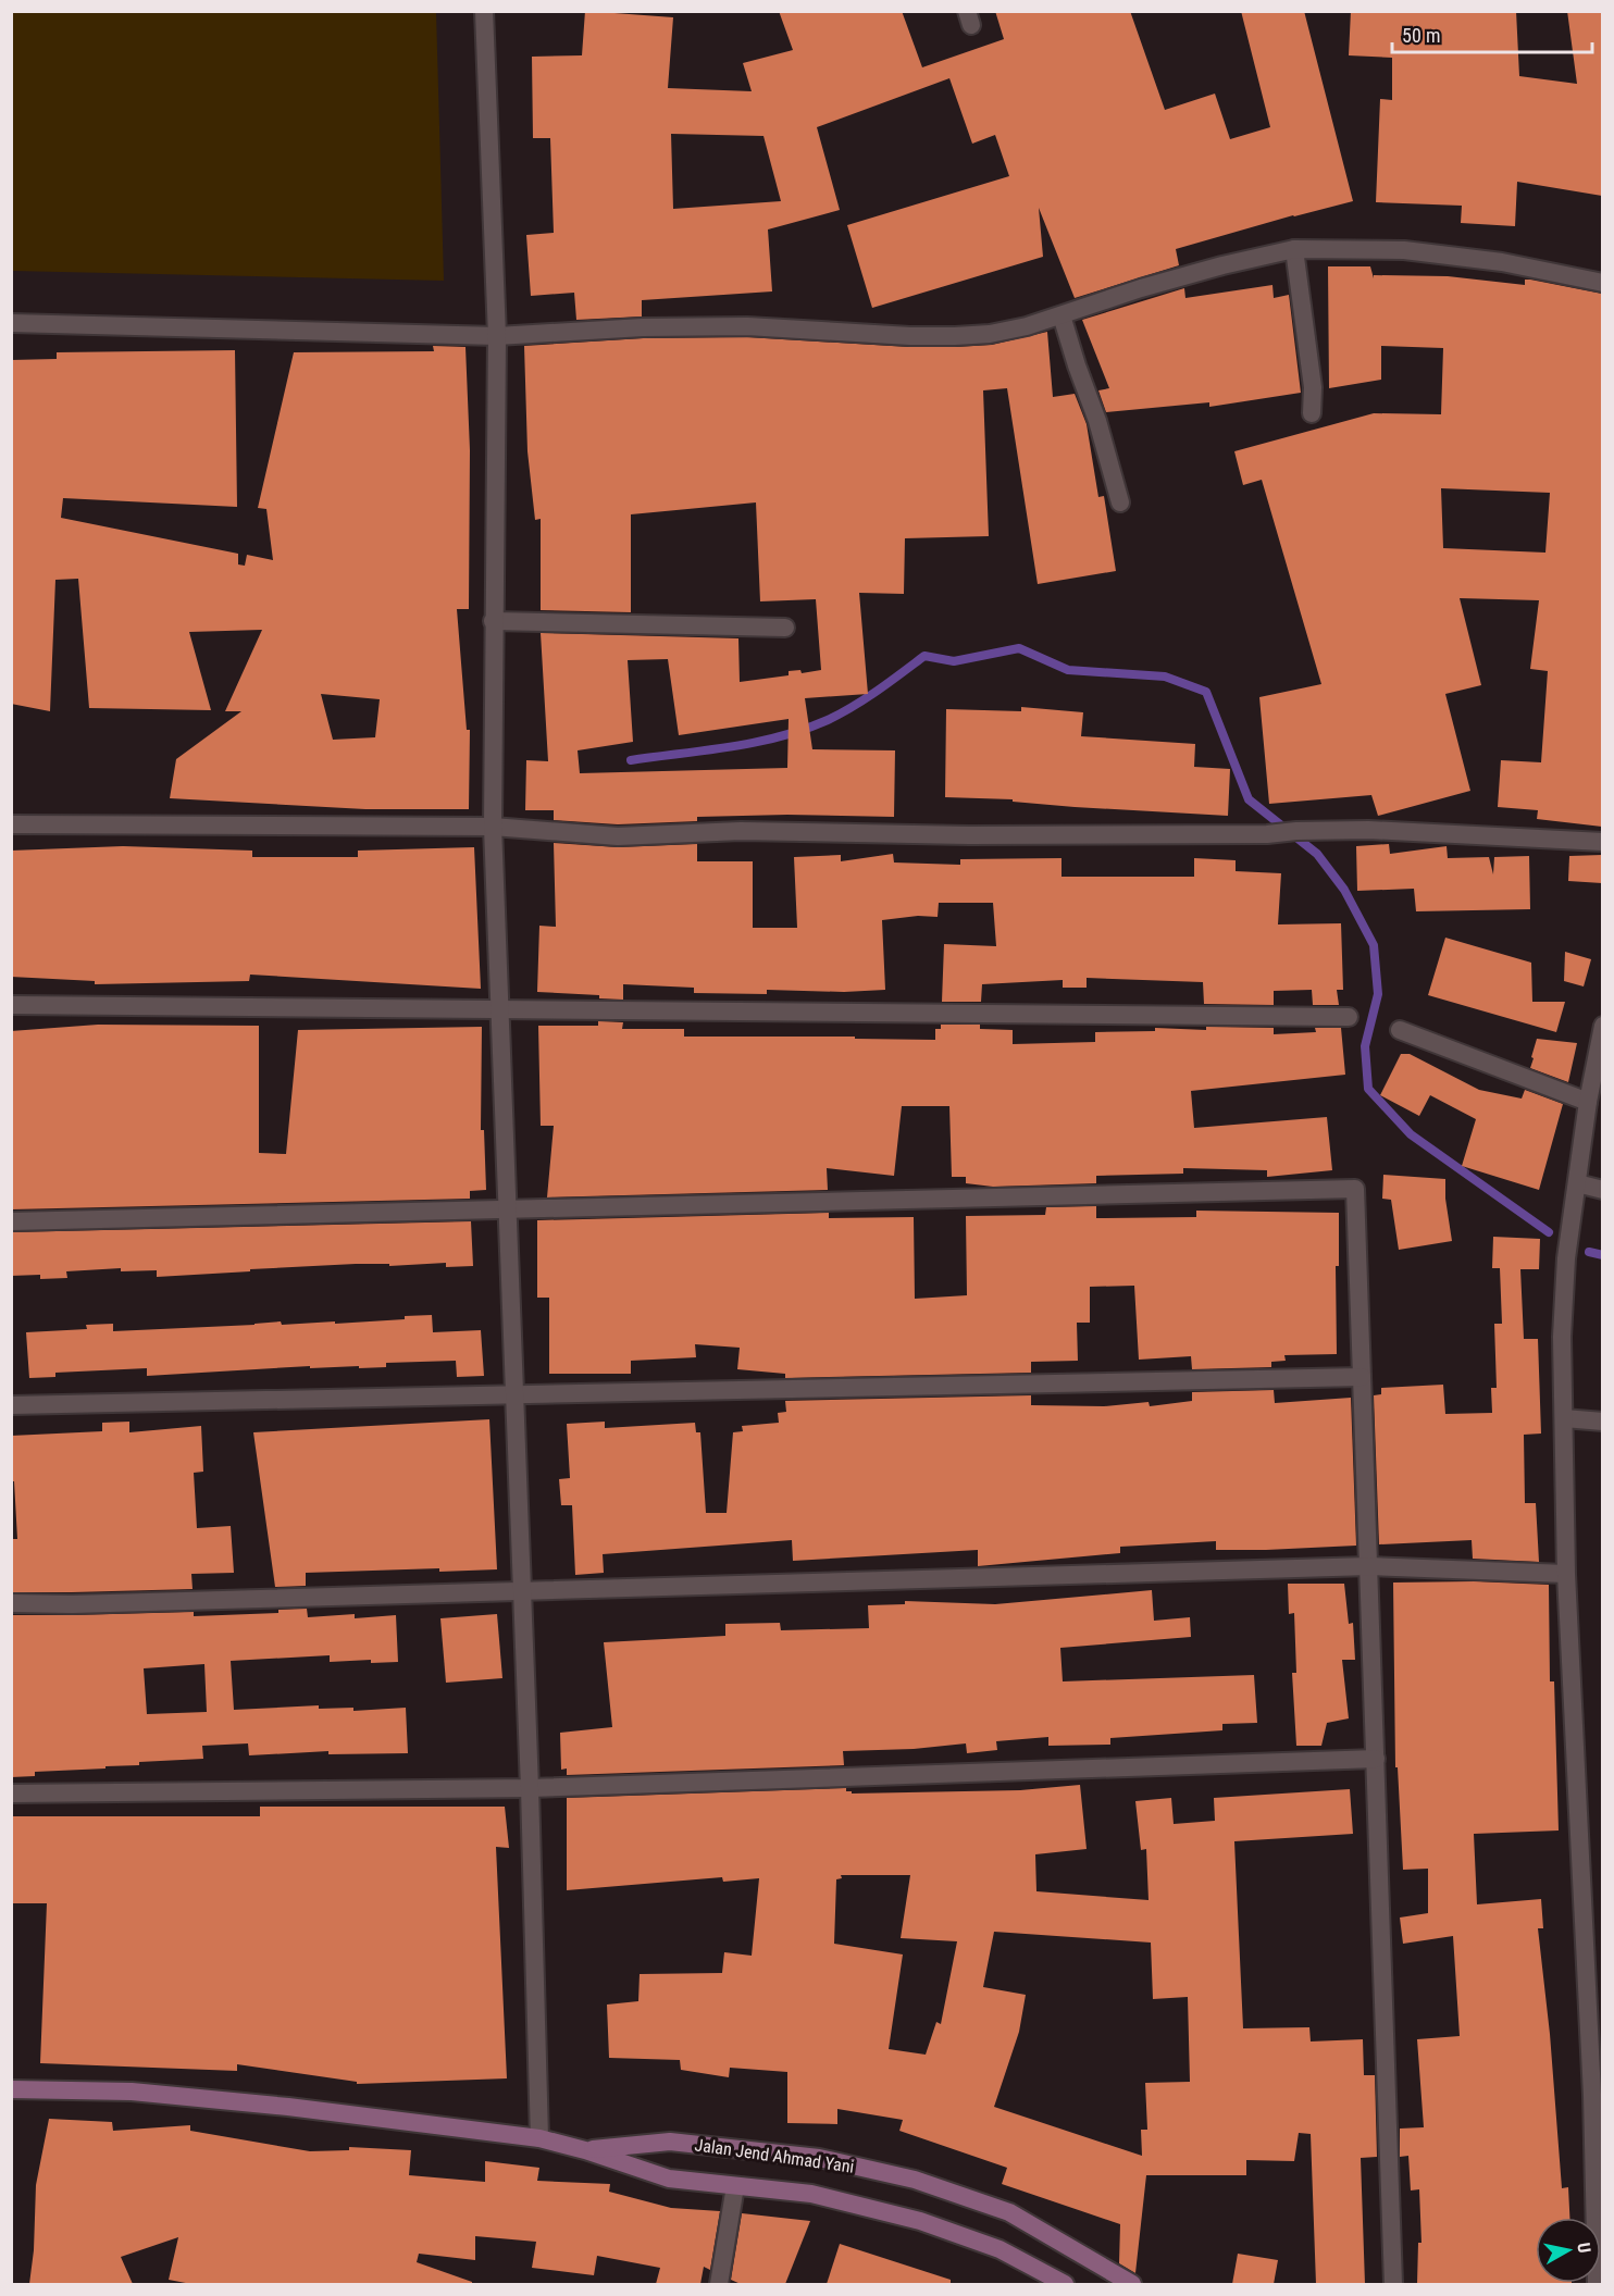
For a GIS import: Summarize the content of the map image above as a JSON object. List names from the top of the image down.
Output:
{
  "streets": {
    "main road": ["Jalan Jend Ahmad Yani"]
  },
  "scale_bar": "50 m",
  "north": "right"
}
